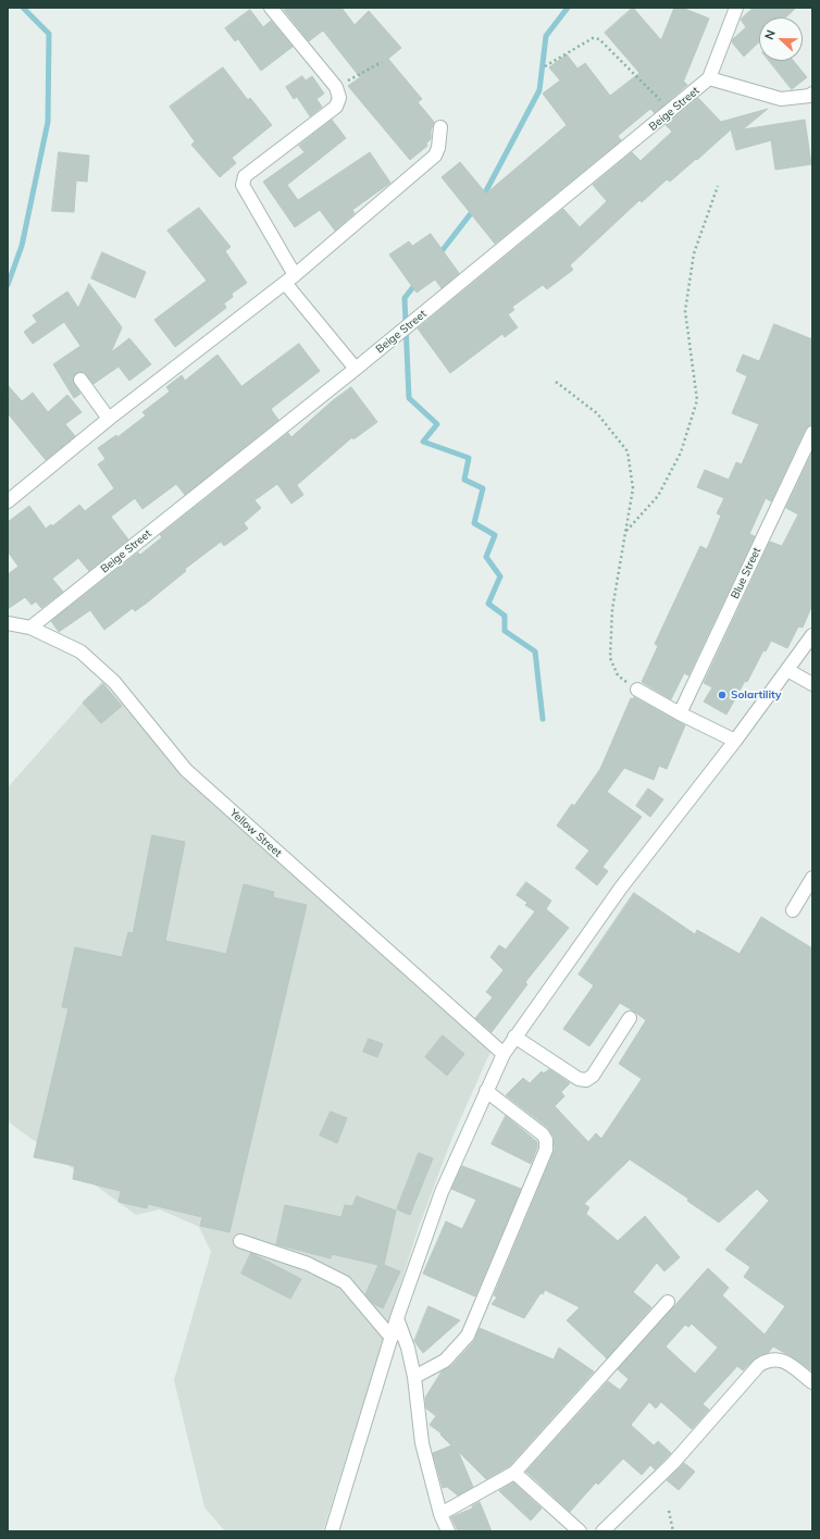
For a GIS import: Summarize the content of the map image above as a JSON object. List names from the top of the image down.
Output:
{
  "streets": {
    "street": ["Beige Street", "Blue Street", "Yellow Street"]
  },
  "crossings": [
    ["Beige Street", "Yellow Street"]
  ],
  "places": ["Solartility"],
  "north": "left"
}
